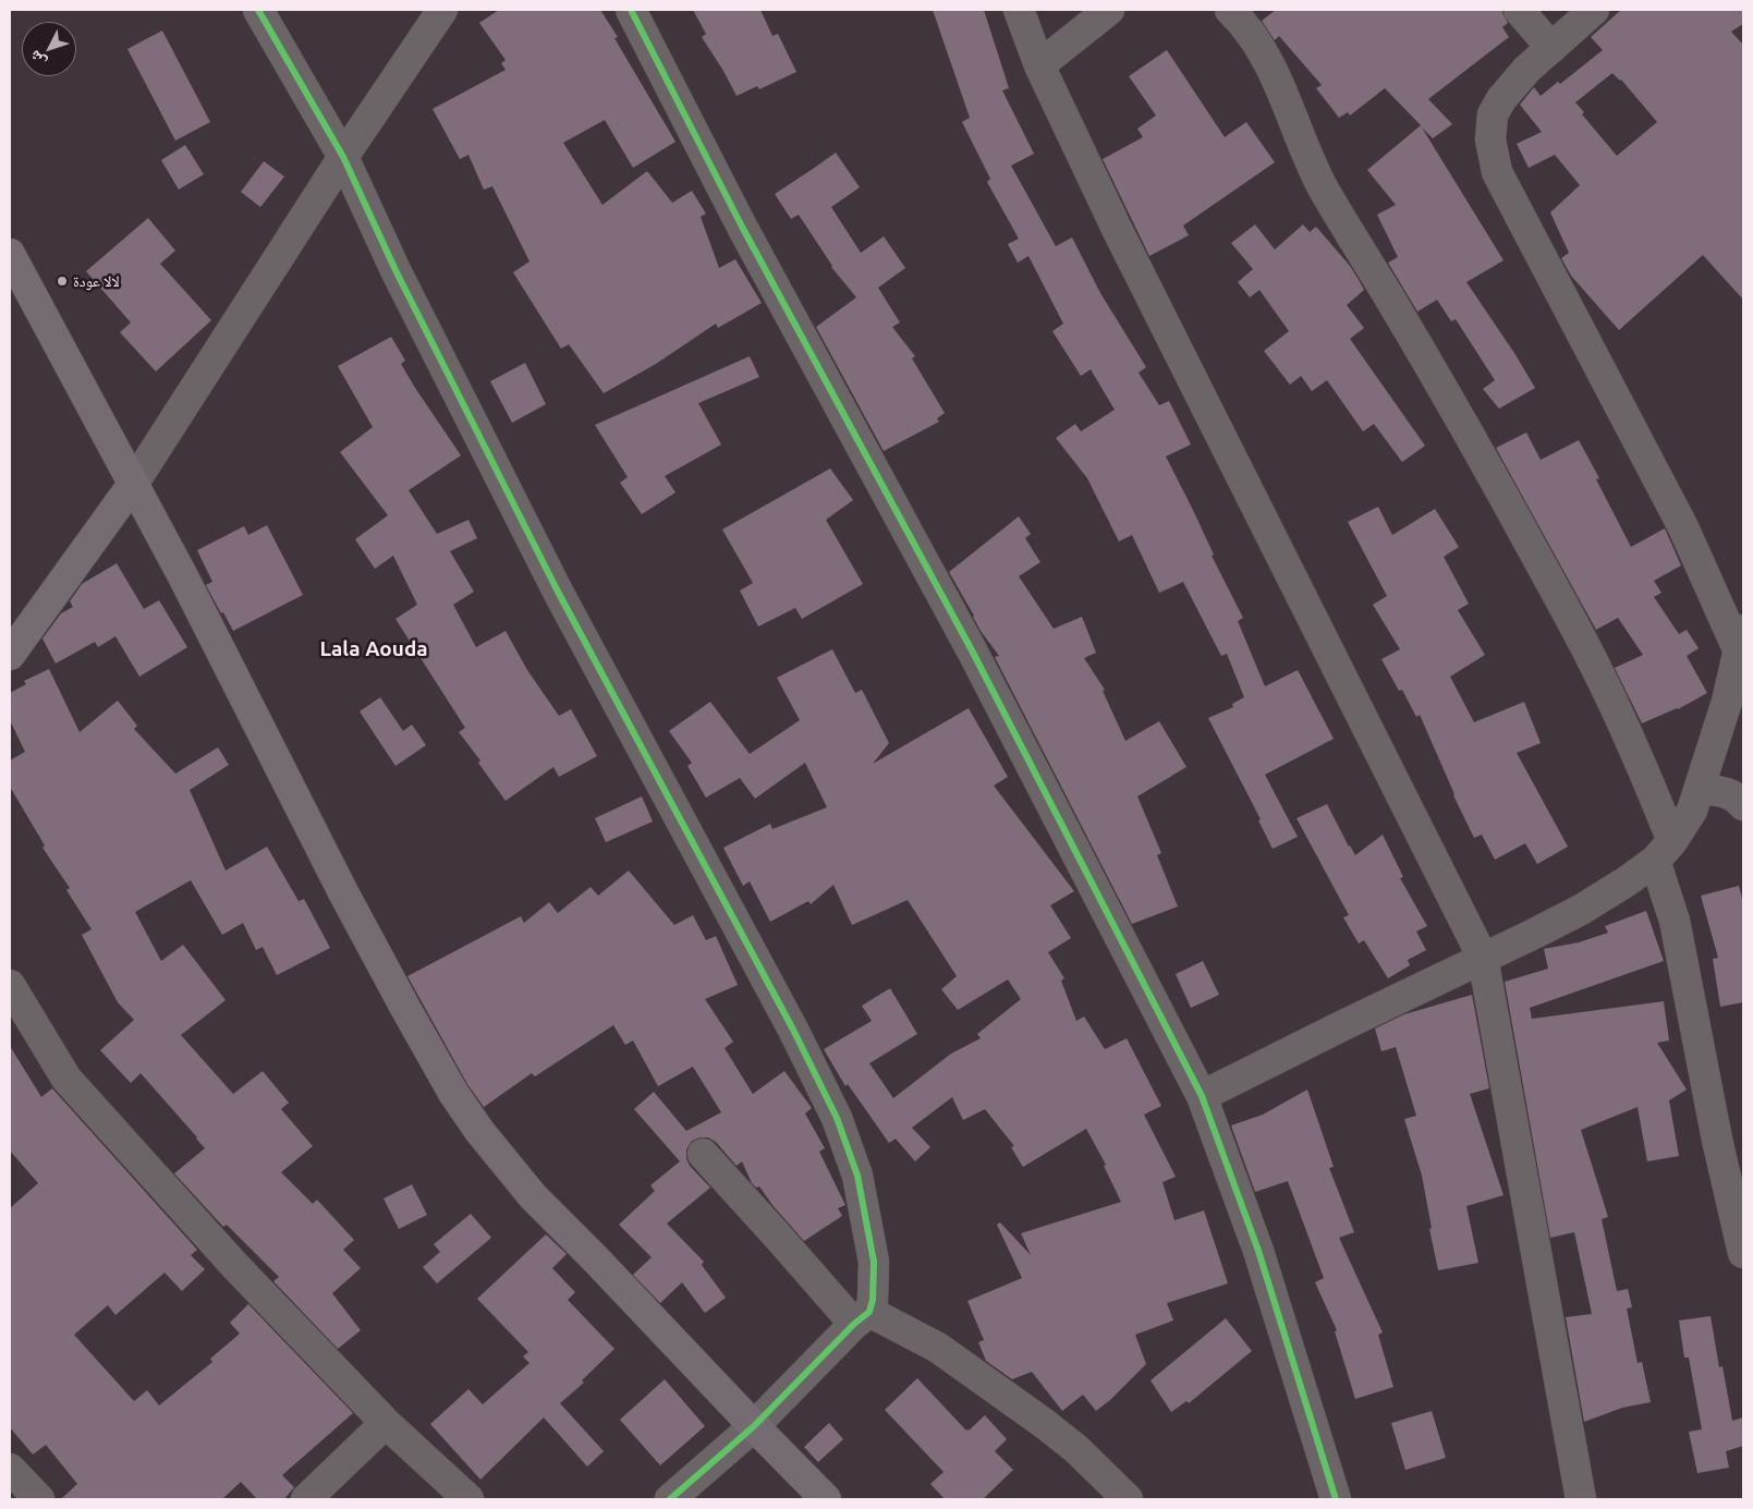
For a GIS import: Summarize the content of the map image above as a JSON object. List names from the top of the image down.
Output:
{
  "districts": ["Lala Aouda"],
  "places": ["لالا عودة"],
  "north": "bottom left"
}
